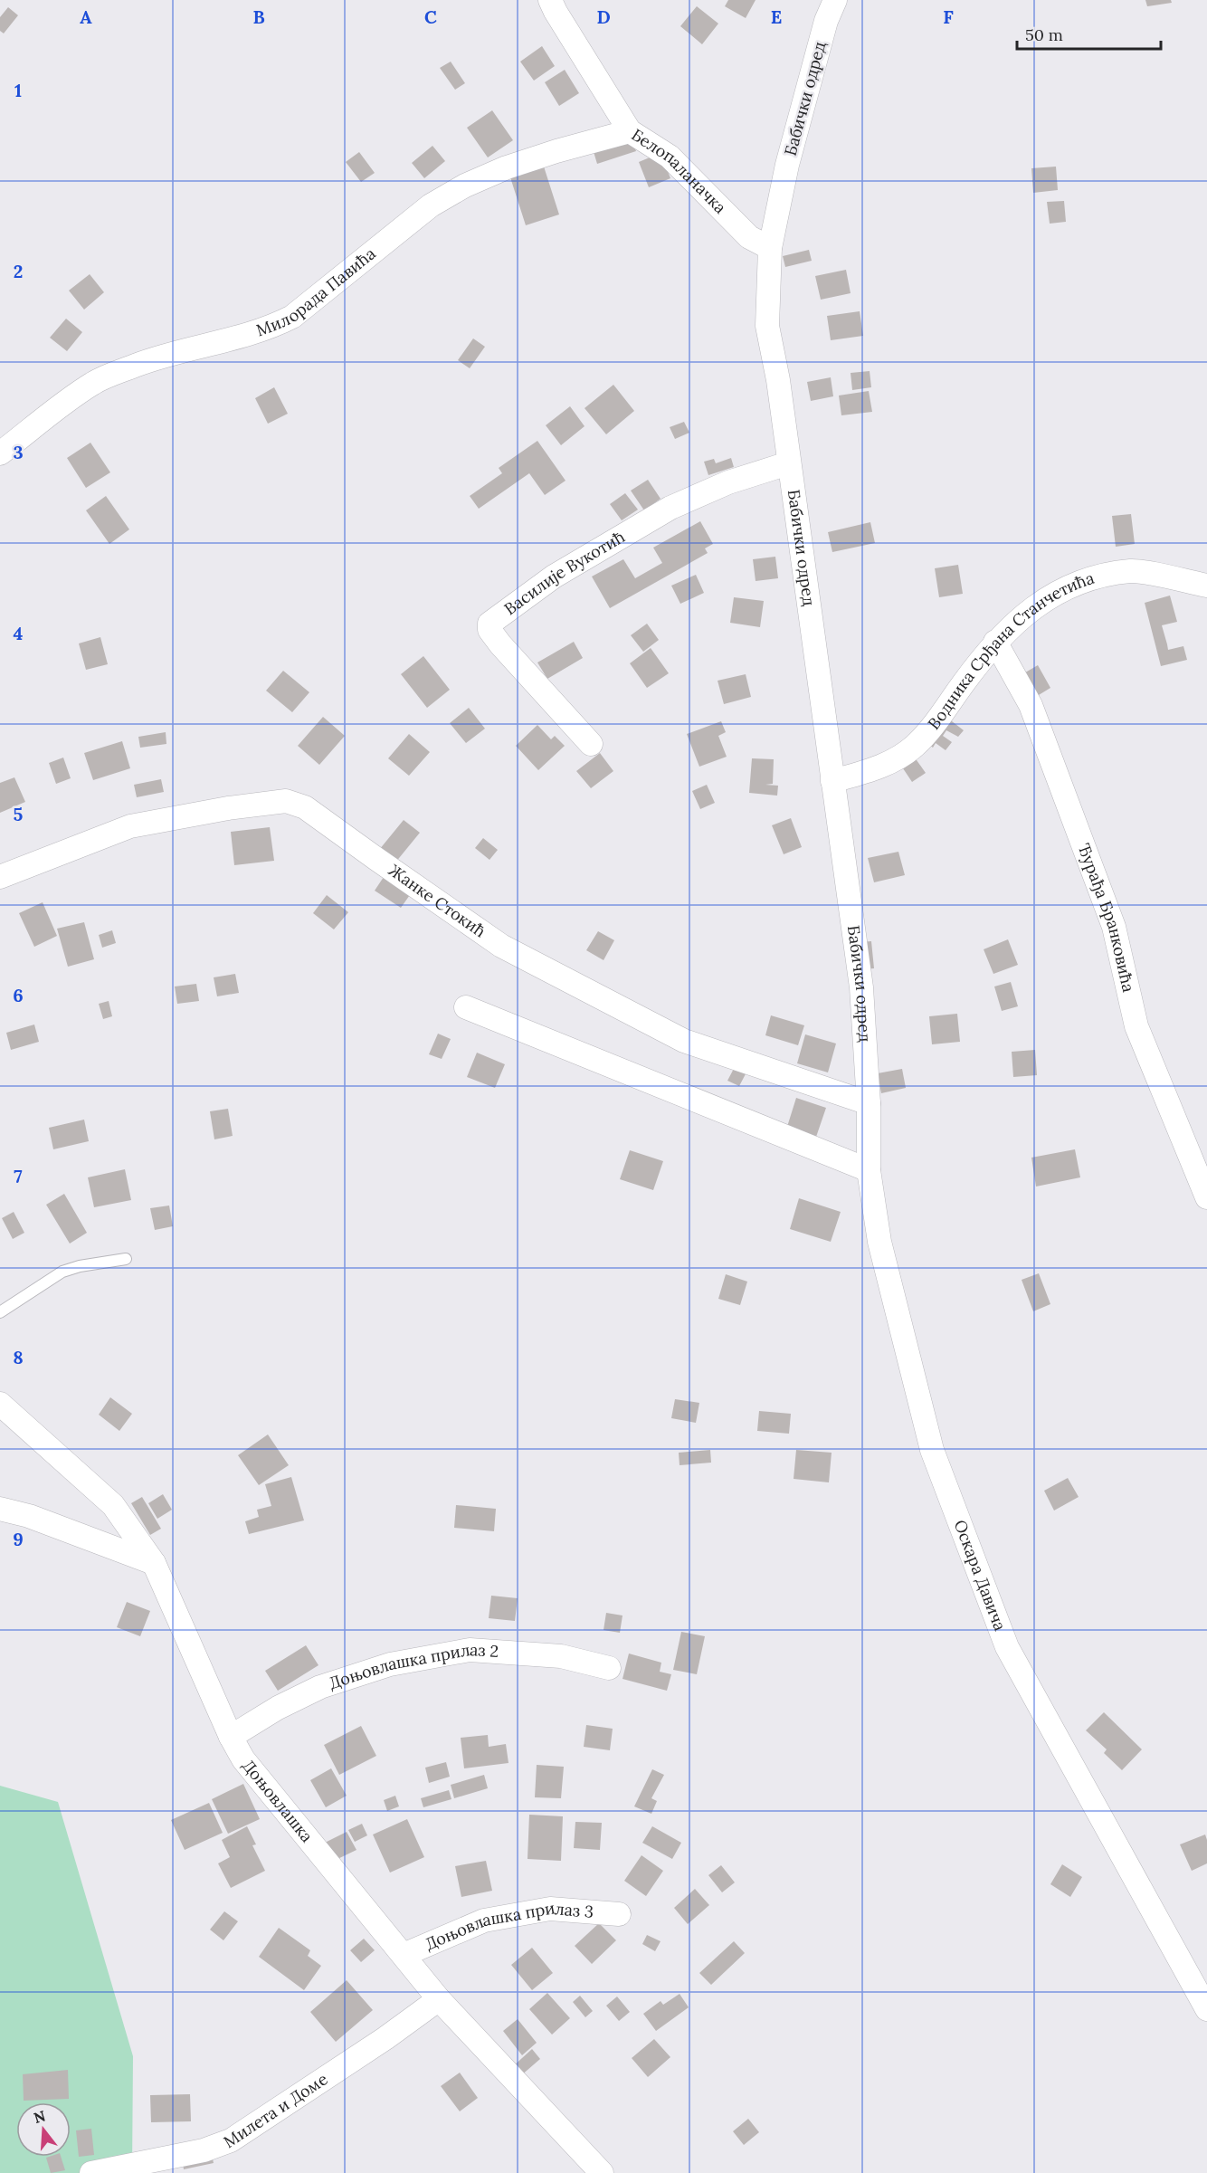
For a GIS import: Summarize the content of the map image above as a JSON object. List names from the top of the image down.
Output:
{
  "streets": {
    "street": [
      "Бабички одред",
      "Белопаланачка",
      "Милорада Павића",
      "Василије Вукотић",
      "Водника Срђана Станчетића",
      "Жанке Стокић",
      "Ђурађа Бранковића",
      "Оскара Давича",
      "Доњовлашка прилаз 2",
      "Доњовлашка",
      "Доњовлашка прилаз 3",
      "Милета и Доме"
    ]
  },
  "crossings": [
    ["Бабички одред", "Белопаланачка"],
    ["Бабички одред", "Василије Вукотић"],
    ["Бабички одред", "Водника Срђана Станчетића"],
    ["Бабички одред", "Жанке Стокић"],
    ["Бабички одред", "Оскара Давича"],
    ["Белопаланачка", "Милорада Павића"],
    ["Водника Срђана Станчетића", "Ђурађа Бранковића"],
    ["Жанке Стокић", "Оскара Давича"],
    ["Доњовлашка прилаз 2", "Доњовлашка"],
    ["Доњовлашка", "Доњовлашка прилаз 3"],
    ["Доњовлашка", "Милета и Доме"]
  ],
  "scale_bar": "50 m",
  "north": "top",
  "grid": {
    "columns": [
      "A",
      "B",
      "C",
      "D",
      "E",
      "F"
    ],
    "rows": [
      "1",
      "2",
      "3",
      "4",
      "5",
      "6",
      "7",
      "8",
      "9"
    ]
  }
}
